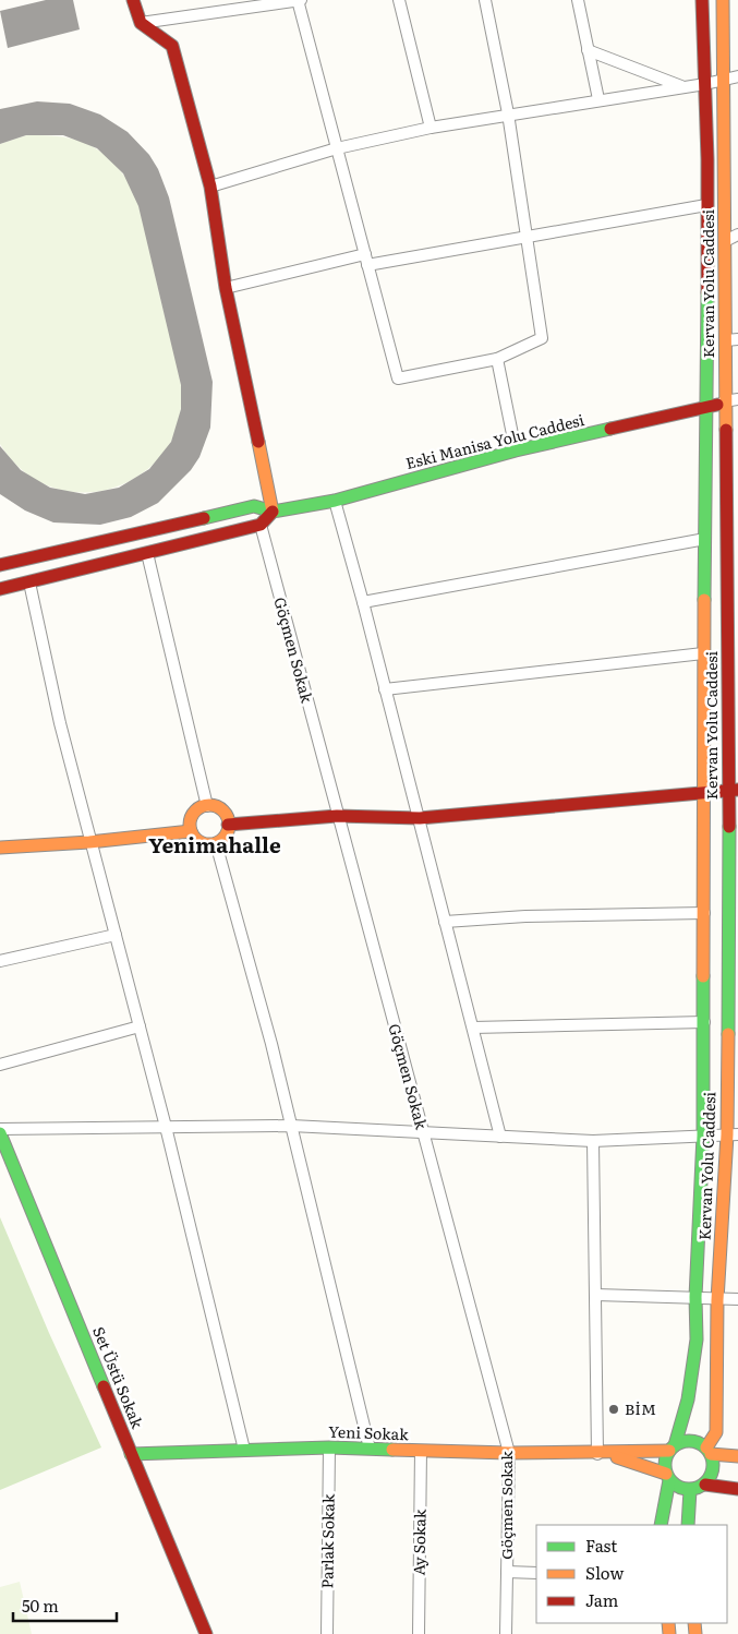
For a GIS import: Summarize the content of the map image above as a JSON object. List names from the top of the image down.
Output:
{
  "streets": {
    "main road": [
      "Kervan Yolu Caddesi",
      "Eski Manisa Yolu Caddesi",
      "Set Üstü Sokak",
      "Yeni Sokak"
    ],
    "street": ["Göçmen Sokak", "Parlak Sokak", "Ay Sokak"]
  },
  "crossings": [
    ["Kervan Yolu Caddesi", "Eski Manisa Yolu Caddesi"],
    ["Göçmen Sokak", "Yeni Sokak"],
    ["Set Üstü Sokak", "Yeni Sokak"],
    ["Yeni Sokak", "Parlak Sokak"],
    ["Yeni Sokak", "Ay Sokak"]
  ],
  "districts": ["Yenimahalle"],
  "places": ["BİM"],
  "legend": ["Fast", "Slow", "Jam"],
  "scale_bar": "50 m"
}
